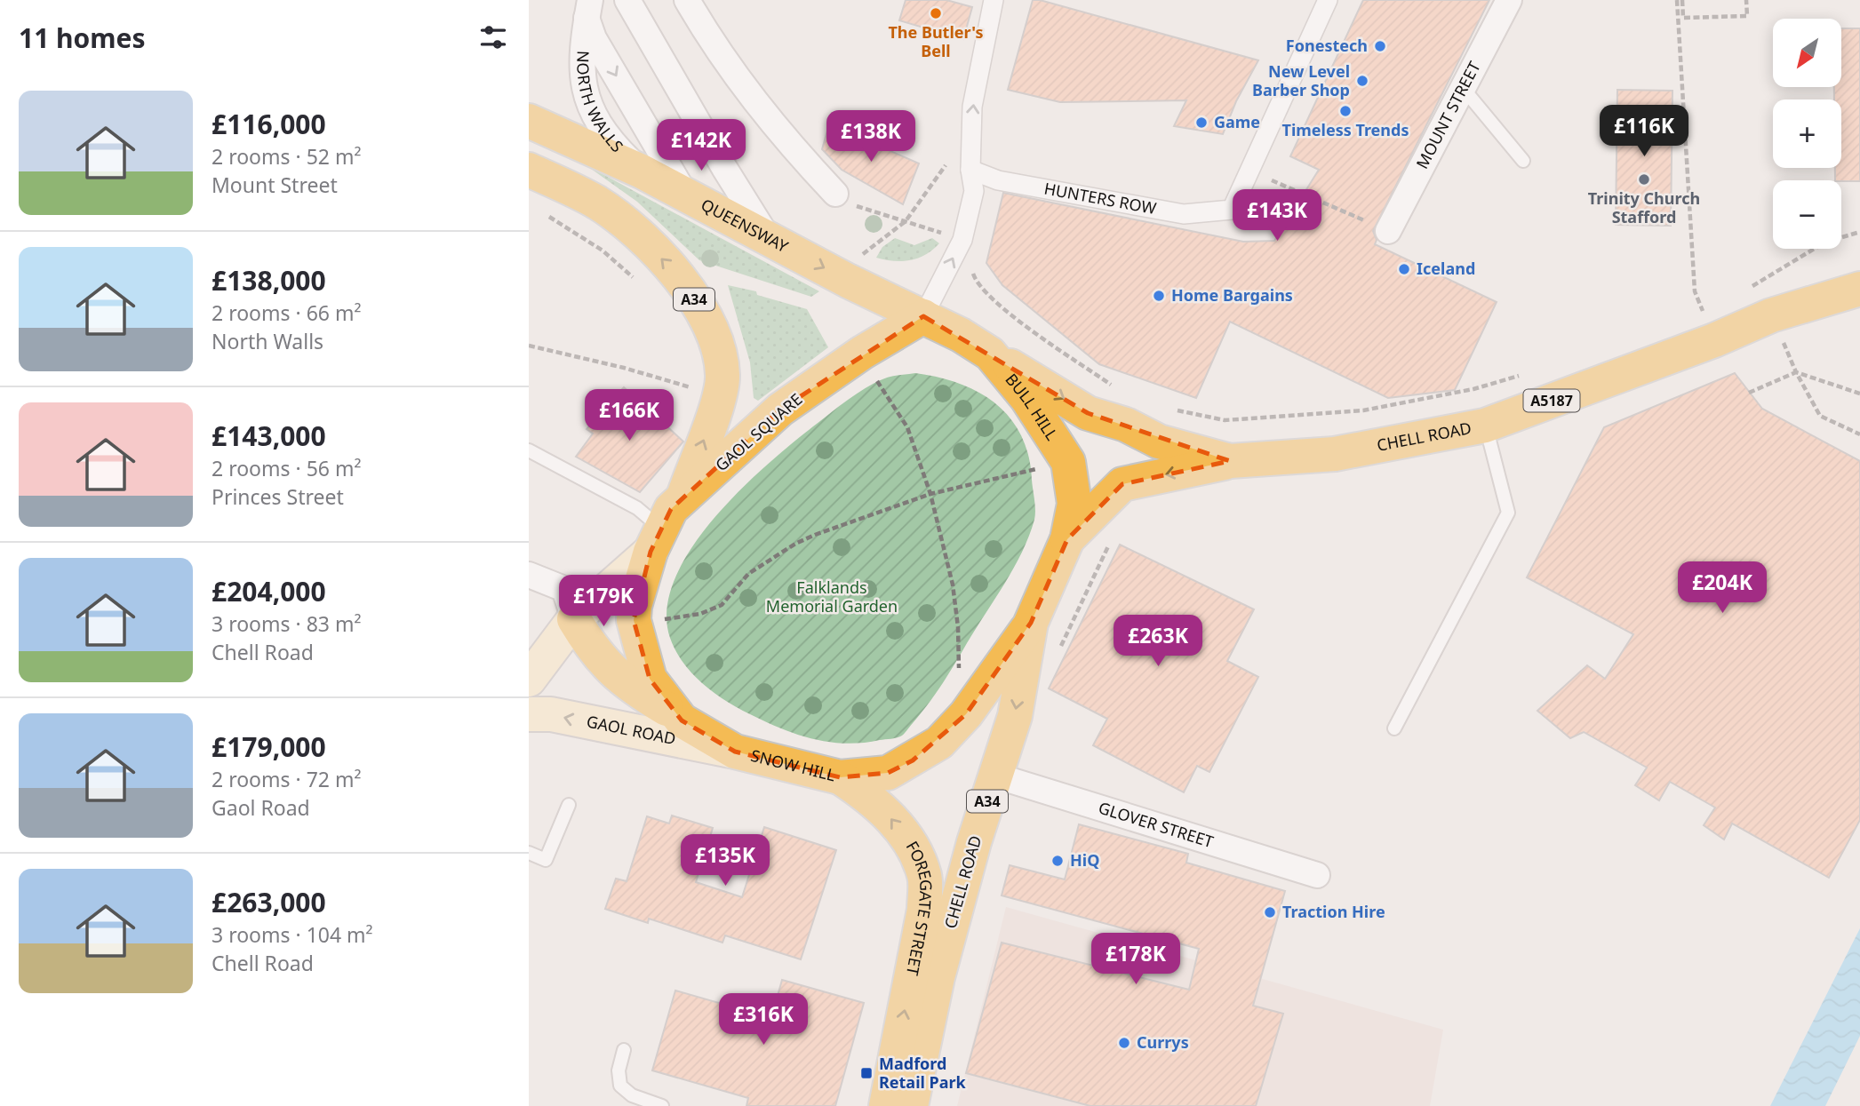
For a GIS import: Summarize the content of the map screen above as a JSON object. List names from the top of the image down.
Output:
{
  "streets": {
    "highway": [
      "QUEENSWAY",
      "A34",
      "A5187",
      "BULL HILL",
      "GAOL SQUARE",
      "CHELL ROAD",
      "SNOW HILL",
      "FOREGATE STREET"
    ],
    "main road": ["GAOL ROAD"],
    "street": [
      "NORTH WALLS",
      "MOUNT STREET",
      "HUNTERS ROW",
      "GLOVER STREET"
    ]
  },
  "crossings": [
    ["NORTH WALLS", "QUEENSWAY"],
    ["QUEENSWAY", "BULL HILL"],
    ["QUEENSWAY", "GAOL SQUARE"],
    ["A34", "GAOL SQUARE"],
    ["A5187", "BULL HILL"],
    ["A5187", "CHELL ROAD"],
    ["BULL HILL", "GAOL SQUARE"],
    ["BULL HILL", "CHELL ROAD"],
    ["GAOL SQUARE", "SNOW HILL"],
    ["CHELL ROAD", "SNOW HILL"],
    ["CHELL ROAD", "GLOVER STREET"],
    ["CHELL ROAD", "FOREGATE STREET"],
    ["GAOL ROAD", "SNOW HILL"],
    ["SNOW HILL", "FOREGATE STREET"]
  ],
  "one_way": ["QUEENSWAY", "GAOL ROAD"],
  "parks": ["Falklands Memorial Garden"],
  "places": {
    "other": [
      "The Butler's Bell",
      "Fonestech",
      "New Level Barber Shop",
      "Timeless Trends",
      "Game",
      "Trinity Church Stafford",
      "Iceland",
      "Home Bargains",
      "HiQ",
      "Traction Hire",
      "Currys"
    ],
    "transit": ["Madford Retail Park"]
  },
  "north": "bottom left",
  "page": {
    "heading": "11 homes",
    "map_buttons": ["+", "−"],
    "list": [
      {
        "name": "£116,000",
        "note": "2 rooms · 52 m² · Mount Street"
      },
      {
        "name": "£138,000",
        "note": "2 rooms · 66 m² · North Walls"
      },
      {
        "name": "£143,000",
        "note": "2 rooms · 56 m² · Princes Street"
      },
      {
        "name": "£204,000",
        "note": "3 rooms · 83 m² · Chell Road"
      },
      {
        "name": "£179,000",
        "note": "2 rooms · 72 m² · Gaol Road"
      },
      {
        "name": "£263,000",
        "note": "3 rooms · 104 m² · Chell Road"
      }
    ],
    "price": [
      "£116K",
      "£138K",
      "£142K",
      "£143K",
      "£166K",
      "£204K",
      "£179K",
      "£263K",
      "£135K",
      "£178K",
      "£316K"
    ]
  }
}
